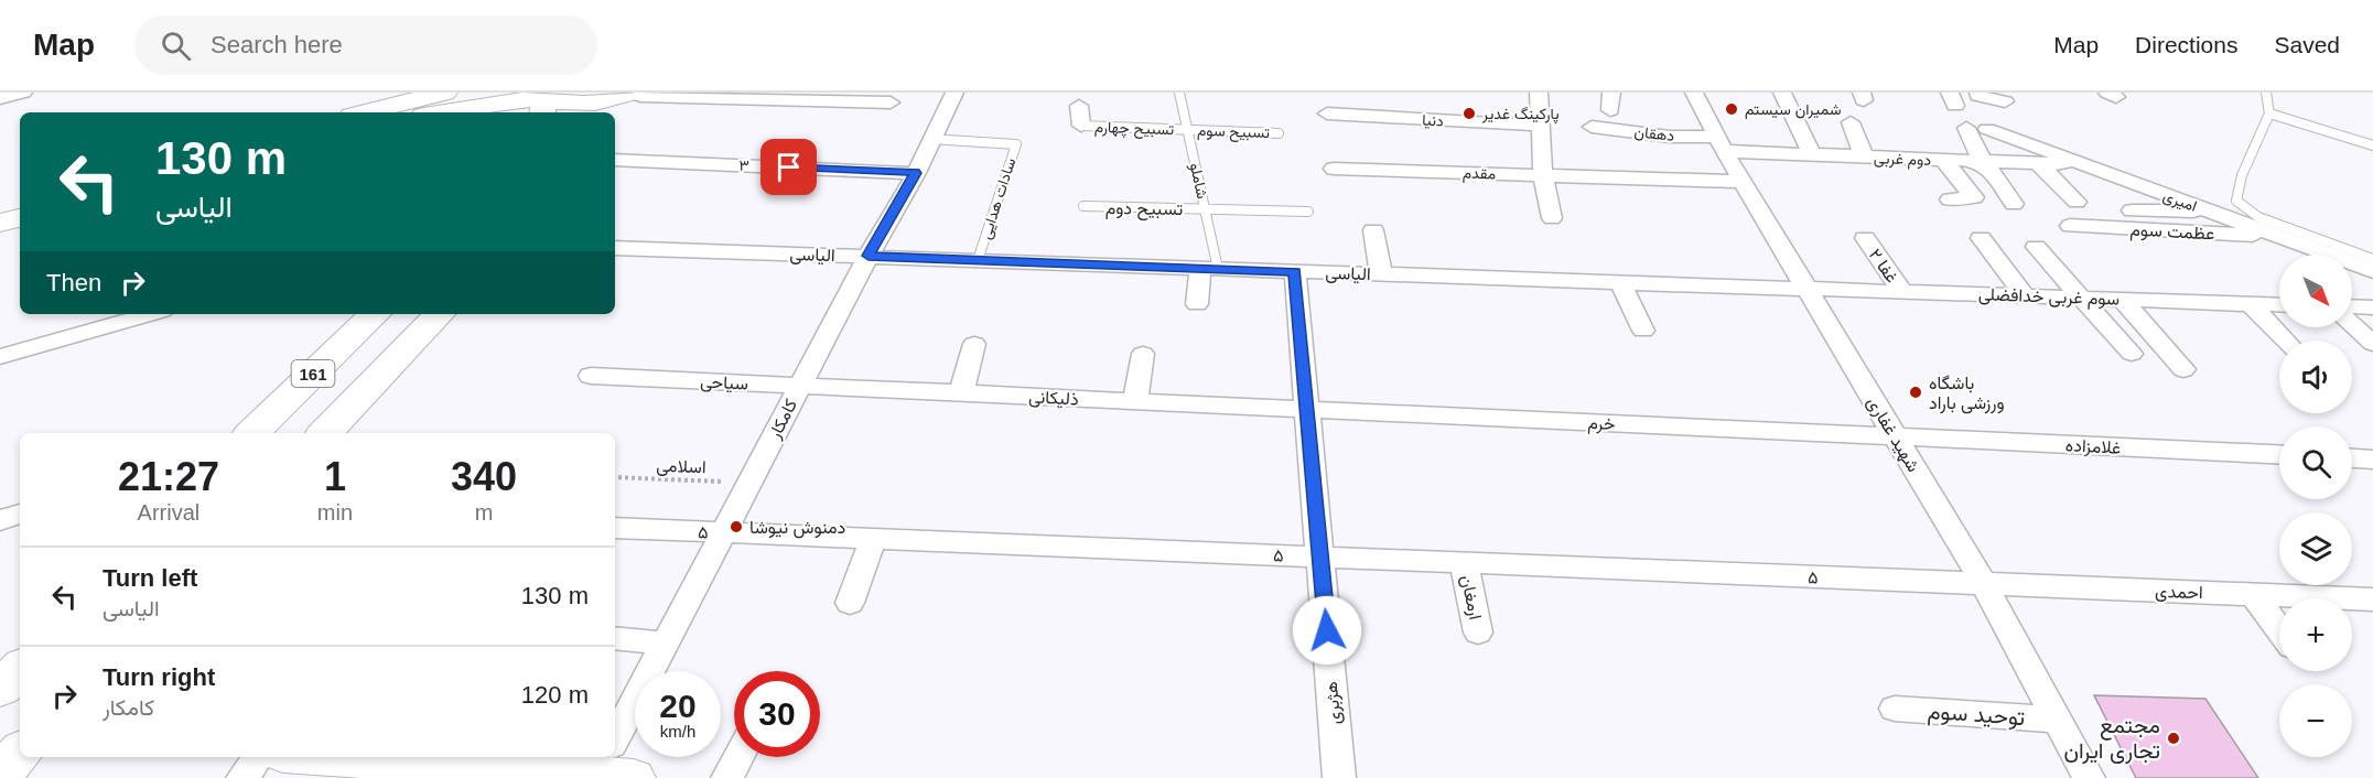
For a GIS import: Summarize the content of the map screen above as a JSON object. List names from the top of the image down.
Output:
{
  "streets": {
    "main road": ["161"],
    "street": [
      "دنیا",
      "دهقان",
      "دوم غربی",
      "۳",
      "مقدم",
      "امیری",
      "عظمت سوم",
      "الیاسی",
      "غفا ۲",
      "سوم غربی خدافضلی",
      "سیاحی",
      "ذلیکانی",
      "کامکار",
      "خرم",
      "شهید غفاری",
      "غلامزاده",
      "۵",
      "احمدی",
      "ارمغان",
      "هژبری",
      "توحید سوم"
    ],
    "lane": [
      "تسبیح چهارم",
      "تسبیح سوم",
      "شاملو",
      "سادات هدایی",
      "تسبیح دوم"
    ],
    "path": ["اسلامی"]
  },
  "crossings": [
    ["تسبیح چهارم", "تسبیح سوم"],
    ["تسبیح چهارم", "شاملو"],
    ["تسبیح سوم", "شاملو"],
    ["دهقان", "دوم غربی"],
    ["دهقان", "شهید غفاری"],
    ["دوم غربی", "امیری"],
    ["دوم غربی", "شهید غفاری"],
    ["۳", "کامکار"],
    ["مقدم", "شهید غفاری"],
    ["شاملو", "تسبیح دوم"],
    ["شاملو", "الیاسی"],
    ["سادات هدایی", "الیاسی"],
    ["سادات هدایی", "کامکار"],
    ["امیری", "عظمت سوم"],
    ["الیاسی", "سوم غربی خدافضلی"],
    ["الیاسی", "کامکار"],
    ["الیاسی", "شهید غفاری"],
    ["الیاسی", "هژبری"],
    ["غفا ۲", "سوم غربی خدافضلی"],
    ["سوم غربی خدافضلی", "شهید غفاری"],
    ["سیاحی", "ذلیکانی"],
    ["سیاحی", "کامکار"],
    ["ذلیکانی", "کامکار"],
    ["ذلیکانی", "خرم"],
    ["ذلیکانی", "هژبری"],
    ["کامکار", "اسلامی"],
    ["کامکار", "۵"],
    ["خرم", "شهید غفاری"],
    ["خرم", "غلامزاده"],
    ["خرم", "هژبری"],
    ["شهید غفاری", "غلامزاده"],
    ["شهید غفاری", "۵"],
    ["شهید غفاری", "احمدی"],
    ["شهید غفاری", "توحید سوم"],
    ["۵", "احمدی"],
    ["۵", "ارمغان"],
    ["۵", "هژبری"]
  ],
  "places": [
    "شمیران سیستم",
    "پارکینگ غدیر",
    "باشگاه ورزشی باراد",
    "دمنوش نیوشا",
    "مجتمع تجاری ایران"
  ],
  "north": "bottom right",
  "page": {
    "header": "Map",
    "search": "Search here",
    "nav": ["Map", "Directions", "Saved"],
    "turn": ["130 m", "الیاسی"],
    "then": "Then",
    "map_buttons": ["+", "−"],
    "eta": [
      "21:27",
      "Arrival",
      "1",
      "min",
      "340",
      "m"
    ],
    "list": [
      {
        "name": "Turn left",
        "note": "الیاسی",
        "value": "130 m"
      },
      {
        "name": "Turn right",
        "note": "کامکار",
        "value": "120 m"
      }
    ],
    "speed": "20 km/h",
    "limit": "30"
  }
}
